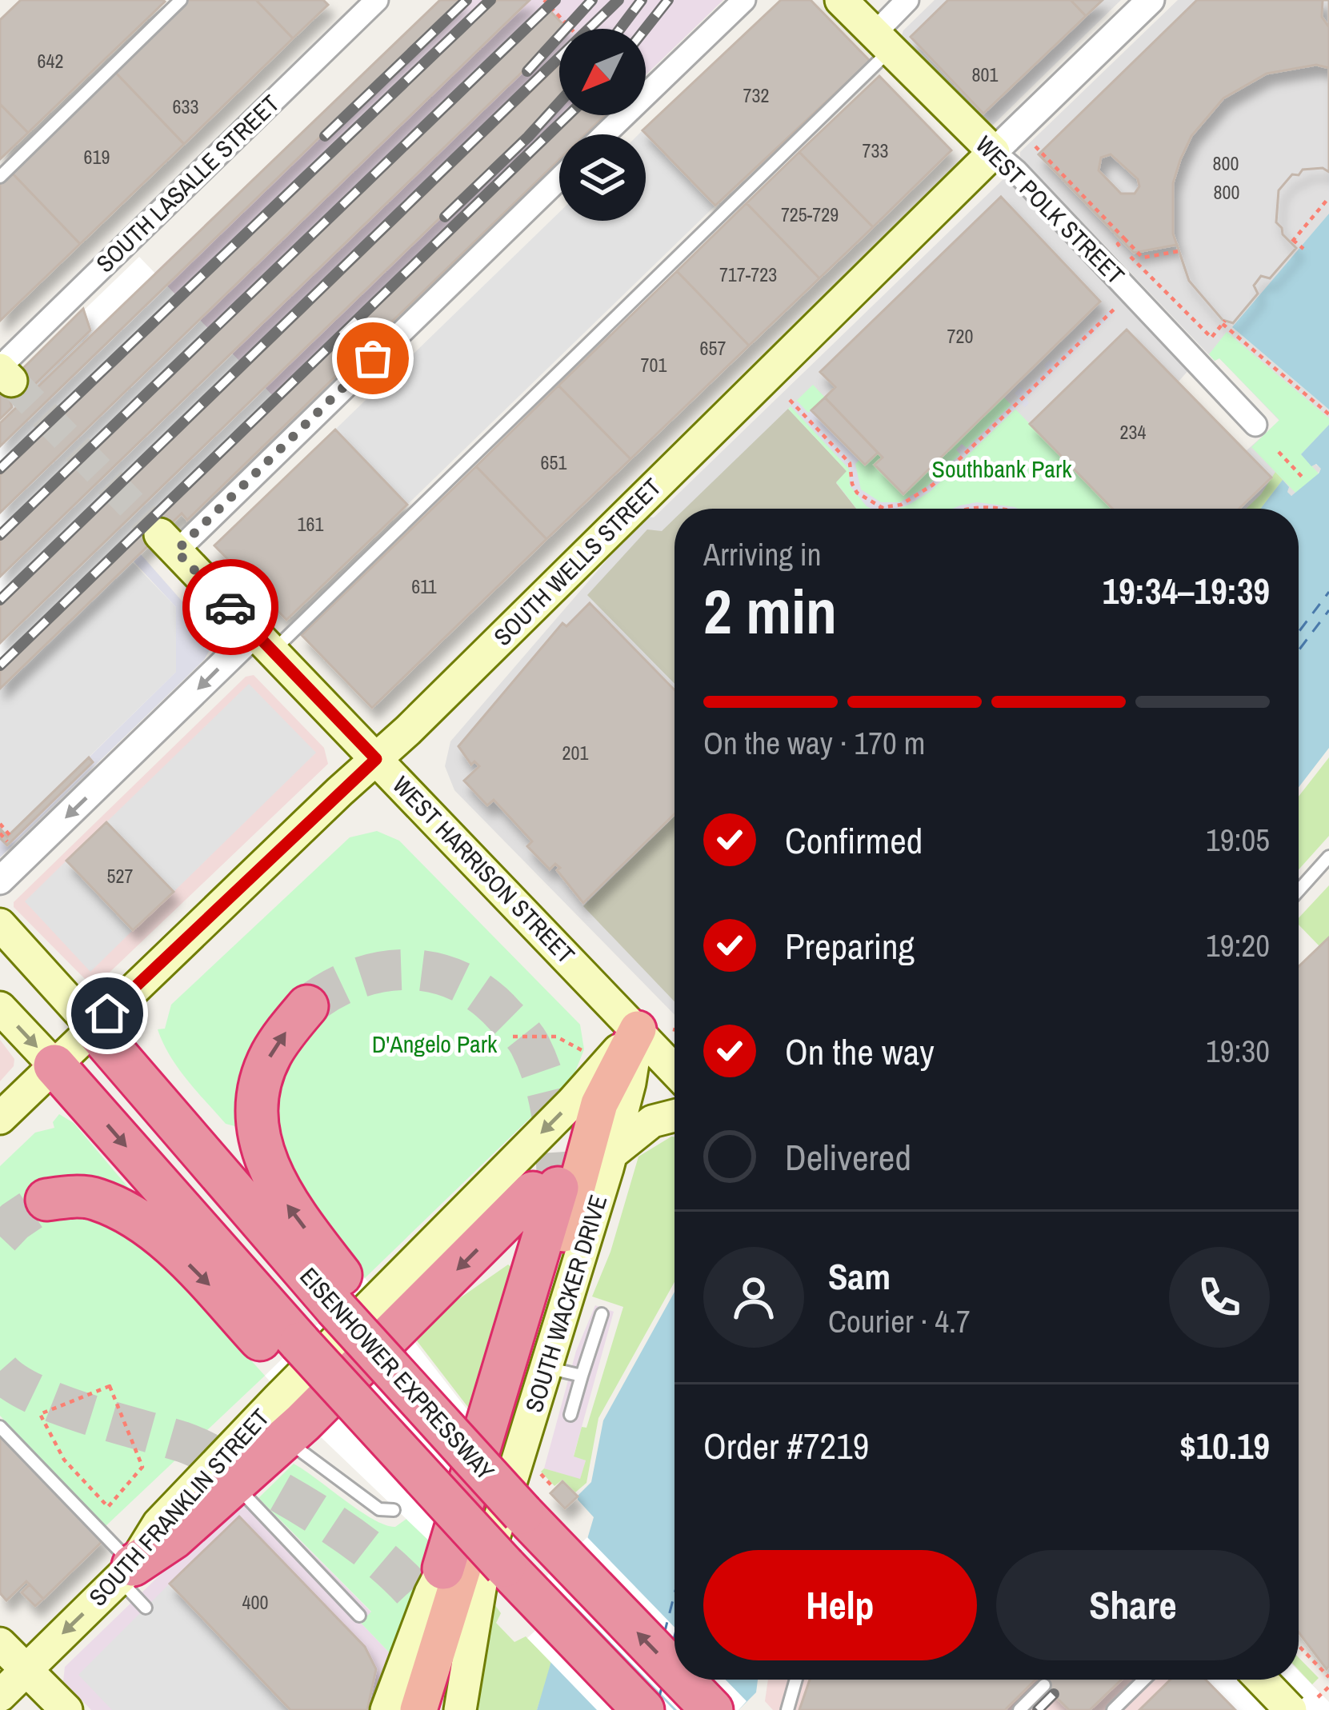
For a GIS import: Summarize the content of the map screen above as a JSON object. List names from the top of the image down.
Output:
{
  "streets": {
    "highway": ["EISENHOWER EXPRESSWAY"],
    "main road": [
      "WEST POLK STREET",
      "SOUTH WELLS STREET",
      "WEST HARRISON STREET",
      "SOUTH WACKER DRIVE",
      "SOUTH FRANKLIN STREET"
    ],
    "street": ["SOUTH LASALLE STREET"]
  },
  "crossings": [
    ["WEST POLK STREET", "SOUTH WELLS STREET"],
    ["SOUTH WELLS STREET", "WEST HARRISON STREET"],
    ["SOUTH WELLS STREET", "EISENHOWER EXPRESSWAY"],
    ["WEST HARRISON STREET", "SOUTH WACKER DRIVE"],
    ["WEST HARRISON STREET", "SOUTH FRANKLIN STREET"],
    ["SOUTH WACKER DRIVE", "EISENHOWER EXPRESSWAY"],
    ["SOUTH WACKER DRIVE", "SOUTH FRANKLIN STREET"]
  ],
  "one_way": ["SOUTH FRANKLIN STREET"],
  "parks": ["Southbank Park", "D'Angelo Park"],
  "house_numbers": [
    "642",
    "801",
    "732",
    "633",
    "733",
    "619",
    "800",
    "800",
    "725-729",
    "717-723",
    "720",
    "657",
    "701",
    "234",
    "651",
    "161",
    "611",
    "201",
    "527",
    "400"
  ],
  "north": "bottom left",
  "page": {
    "heading": ["2 min", "Arriving in", "19:34–19:39"],
    "panel": [
      "Sam",
      "Courier · 4.7",
      "Order #7219",
      "$10.19"
    ],
    "bar": "On the way · 170 m",
    "list": [
      ["Confirmed", "19:05"],
      ["Preparing", "19:20"],
      ["On the way", "19:30"],
      "Delivered"
    ],
    "buttons": ["Help", "Share"]
  }
}
